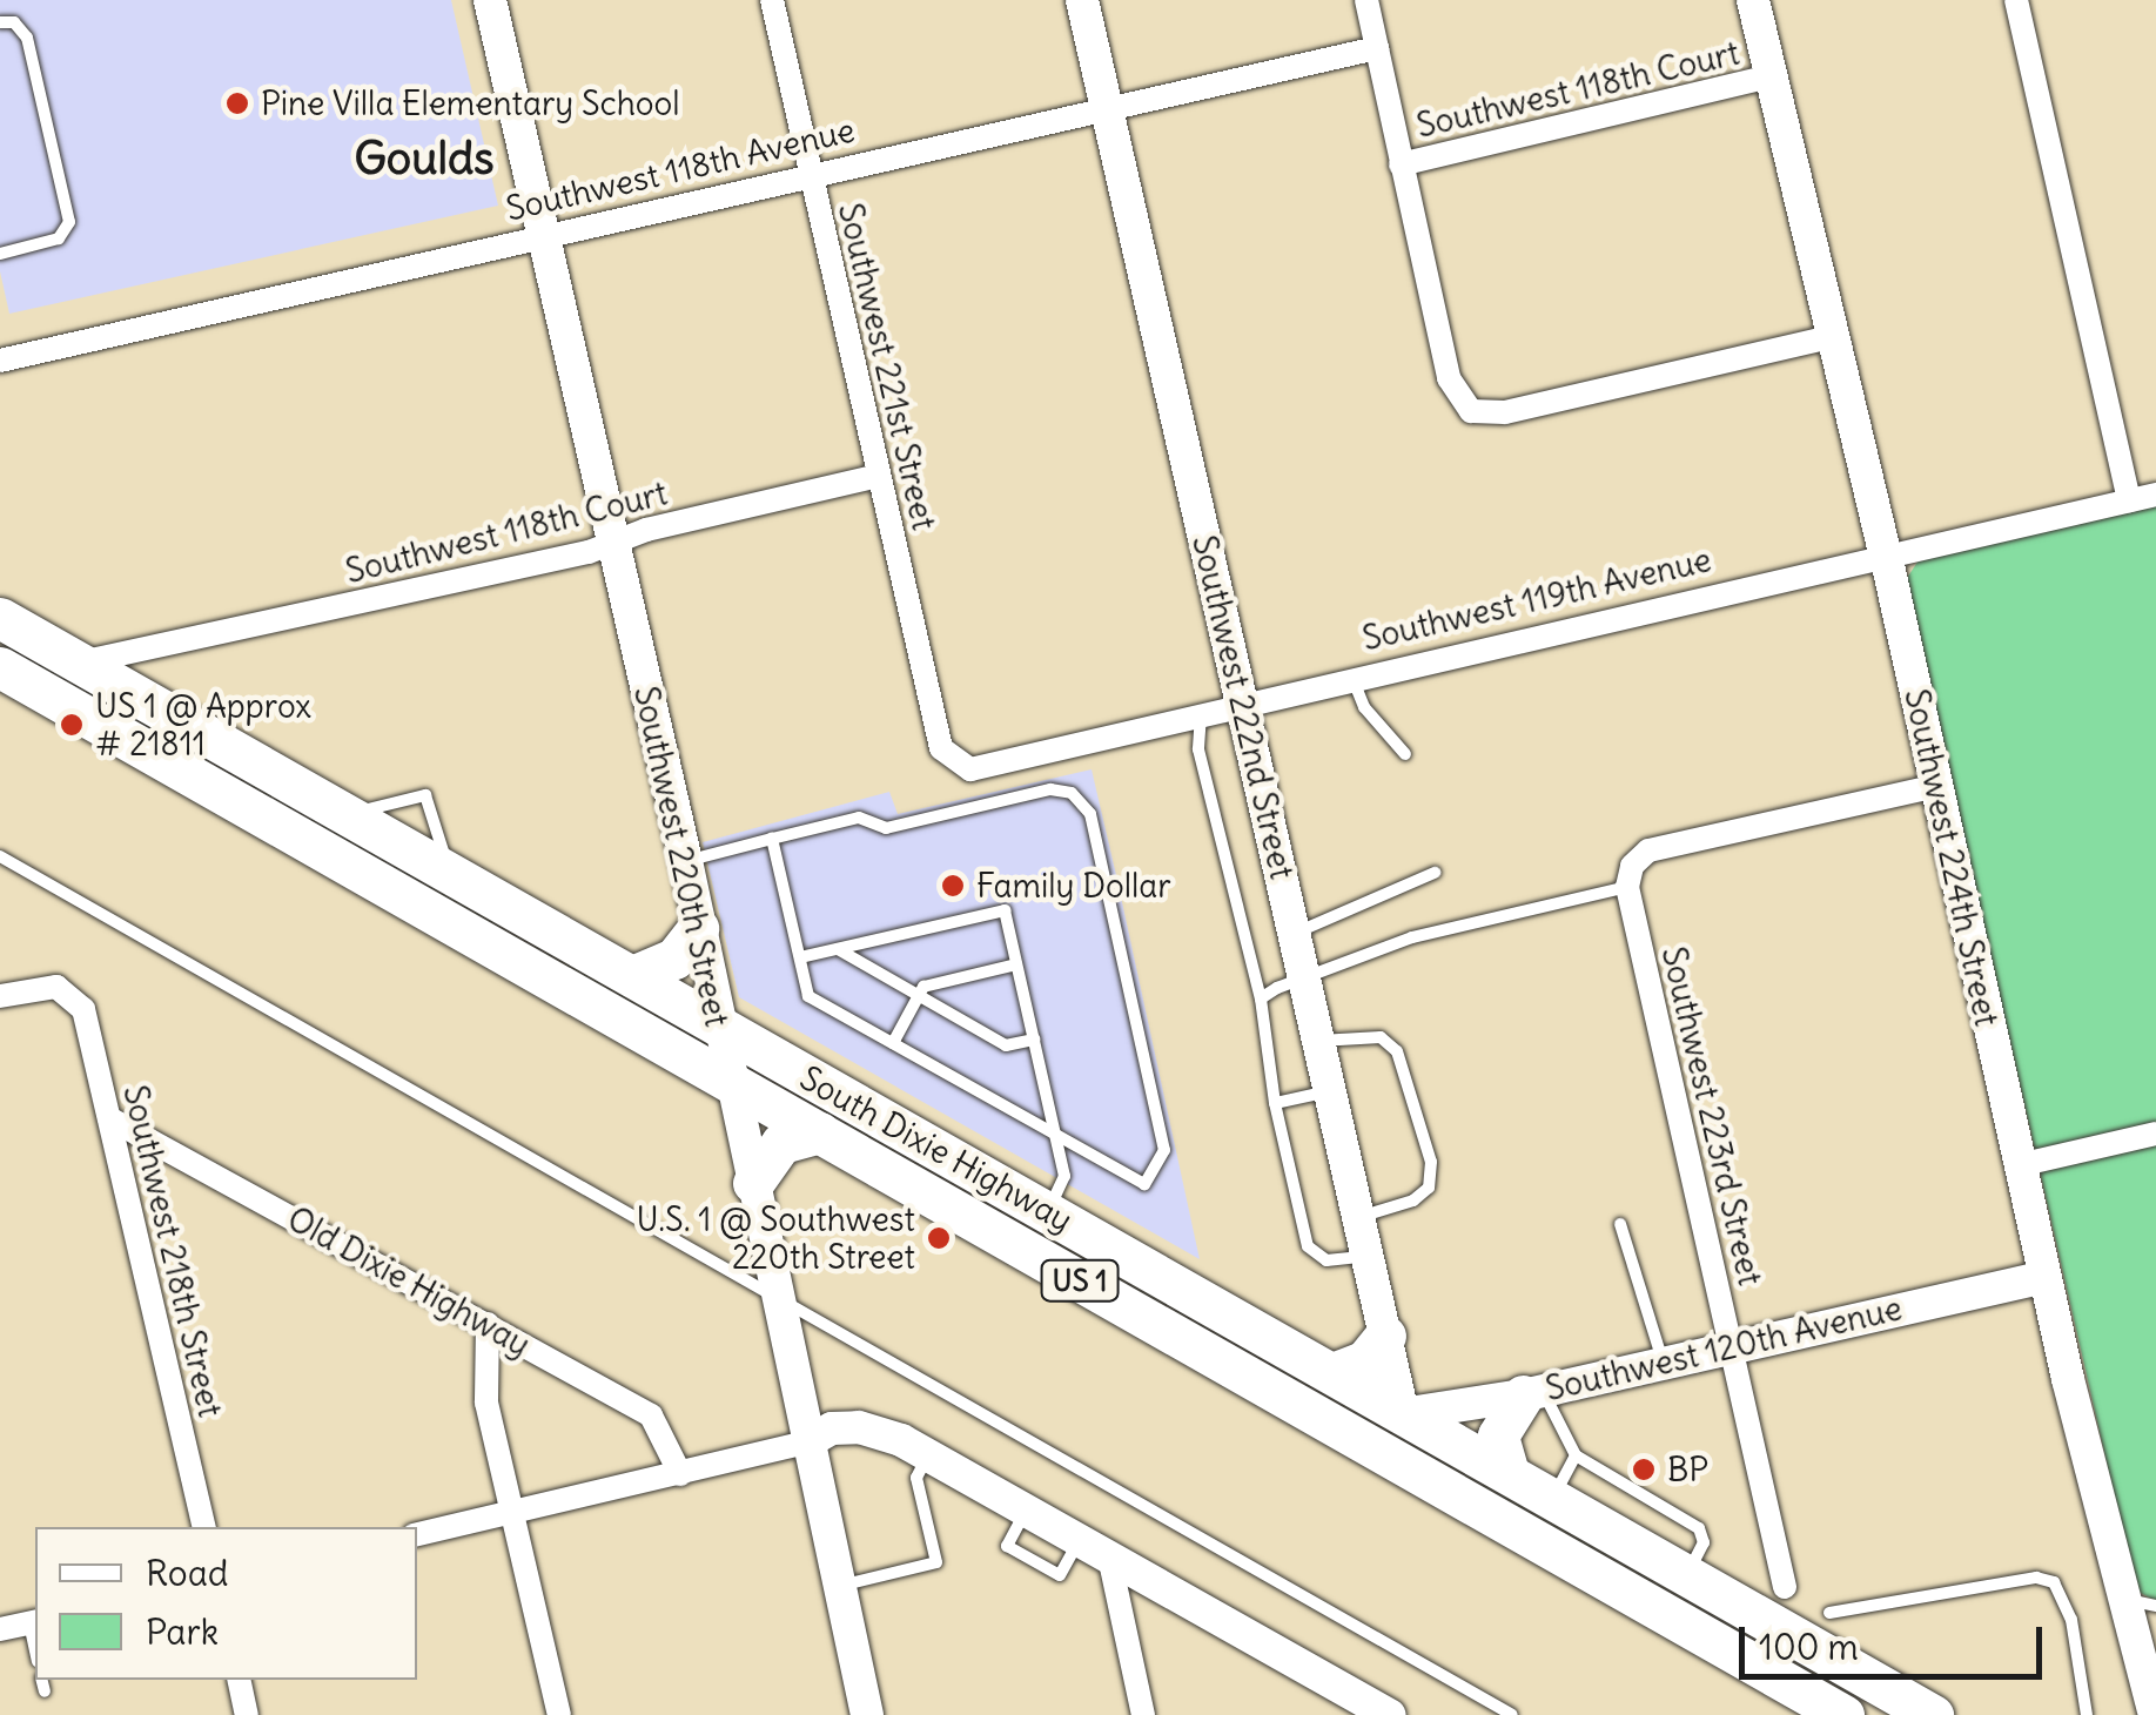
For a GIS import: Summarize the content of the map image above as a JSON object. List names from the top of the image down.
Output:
{
  "streets": {
    "highway": ["South Dixie Highway", "US 1"],
    "street": [
      "Southwest 118th Court",
      "Southwest 118th Avenue",
      "Southwest 221st Street",
      "Southwest 119th Avenue",
      "Southwest 222nd Street",
      "Southwest 220th Street",
      "Southwest 224th Street",
      "Southwest 223rd Street",
      "Southwest 218th Street",
      "Old Dixie Highway",
      "Southwest 120th Avenue"
    ]
  },
  "crossings": [
    ["Southwest 118th Court", "Southwest 221st Street"],
    ["Southwest 118th Court", "Southwest 220th Street"],
    ["Southwest 118th Court", "Southwest 224th Street"],
    ["Southwest 118th Court", "South Dixie Highway"],
    ["Southwest 118th Avenue", "Southwest 221st Street"],
    ["Southwest 118th Avenue", "Southwest 222nd Street"],
    ["Southwest 118th Avenue", "Southwest 220th Street"],
    ["Southwest 221st Street", "Southwest 119th Avenue"],
    ["Southwest 119th Avenue", "Southwest 222nd Street"],
    ["Southwest 119th Avenue", "Southwest 224th Street"],
    ["Southwest 222nd Street", "South Dixie Highway"],
    ["Southwest 222nd Street", "Southwest 120th Avenue"],
    ["Southwest 220th Street", "South Dixie Highway"],
    ["Southwest 224th Street", "Southwest 120th Avenue"],
    ["Southwest 223rd Street", "Southwest 120th Avenue"],
    ["South Dixie Highway", "Southwest 120th Avenue"],
    ["Southwest 218th Street", "Old Dixie Highway"]
  ],
  "districts": ["Goulds"],
  "places": [
    "Pine Villa Elementary School",
    "US 1 @ Approx # 21811",
    "Family Dollar",
    "U.S. 1 @ Southwest 220th Street",
    "BP"
  ],
  "legend": ["Road", "Park"],
  "scale_bar": "100 m"
}
